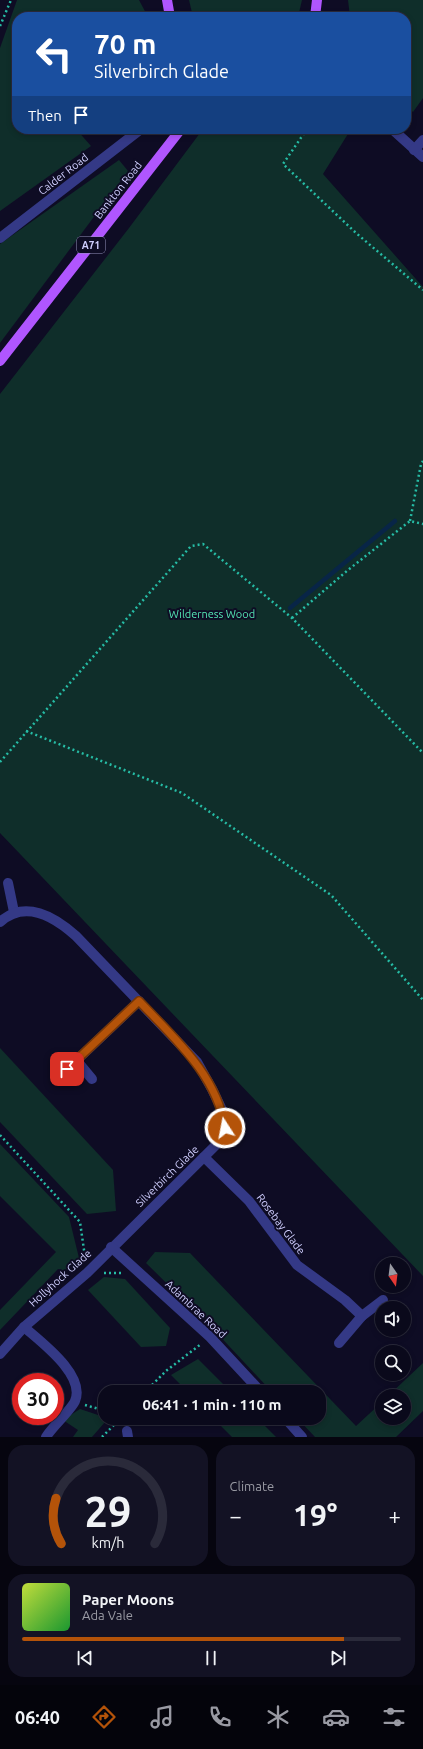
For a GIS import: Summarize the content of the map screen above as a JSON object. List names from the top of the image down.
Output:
{
  "streets": {
    "main road": ["Bankton Road", "A71"],
    "street": [
      "Calder Road",
      "Silverbirch Glade",
      "Rosebay Glade",
      "Hollyhock Glade",
      "Adambrae Road"
    ]
  },
  "crossings": [
    ["Silverbirch Glade", "Rosebay Glade"],
    ["Silverbirch Glade", "Hollyhock Glade"],
    ["Silverbirch Glade", "Adambrae Road"],
    ["Hollyhock Glade", "Adambrae Road"]
  ],
  "parks": ["Wilderness Wood"],
  "north": "bottom",
  "page": {
    "turn": ["70 m", "Silverbirch Glade"],
    "then": "Then",
    "limit": "30",
    "trip": "06:41 · 1 min · 110 m",
    "tile": "Climate",
    "heat": ["−", "19°", "+"],
    "song": ["Paper Moons", "Ada Vale"],
    "tabs": "06:40",
    "gauge": ["29", "km/h"]
  }
}
